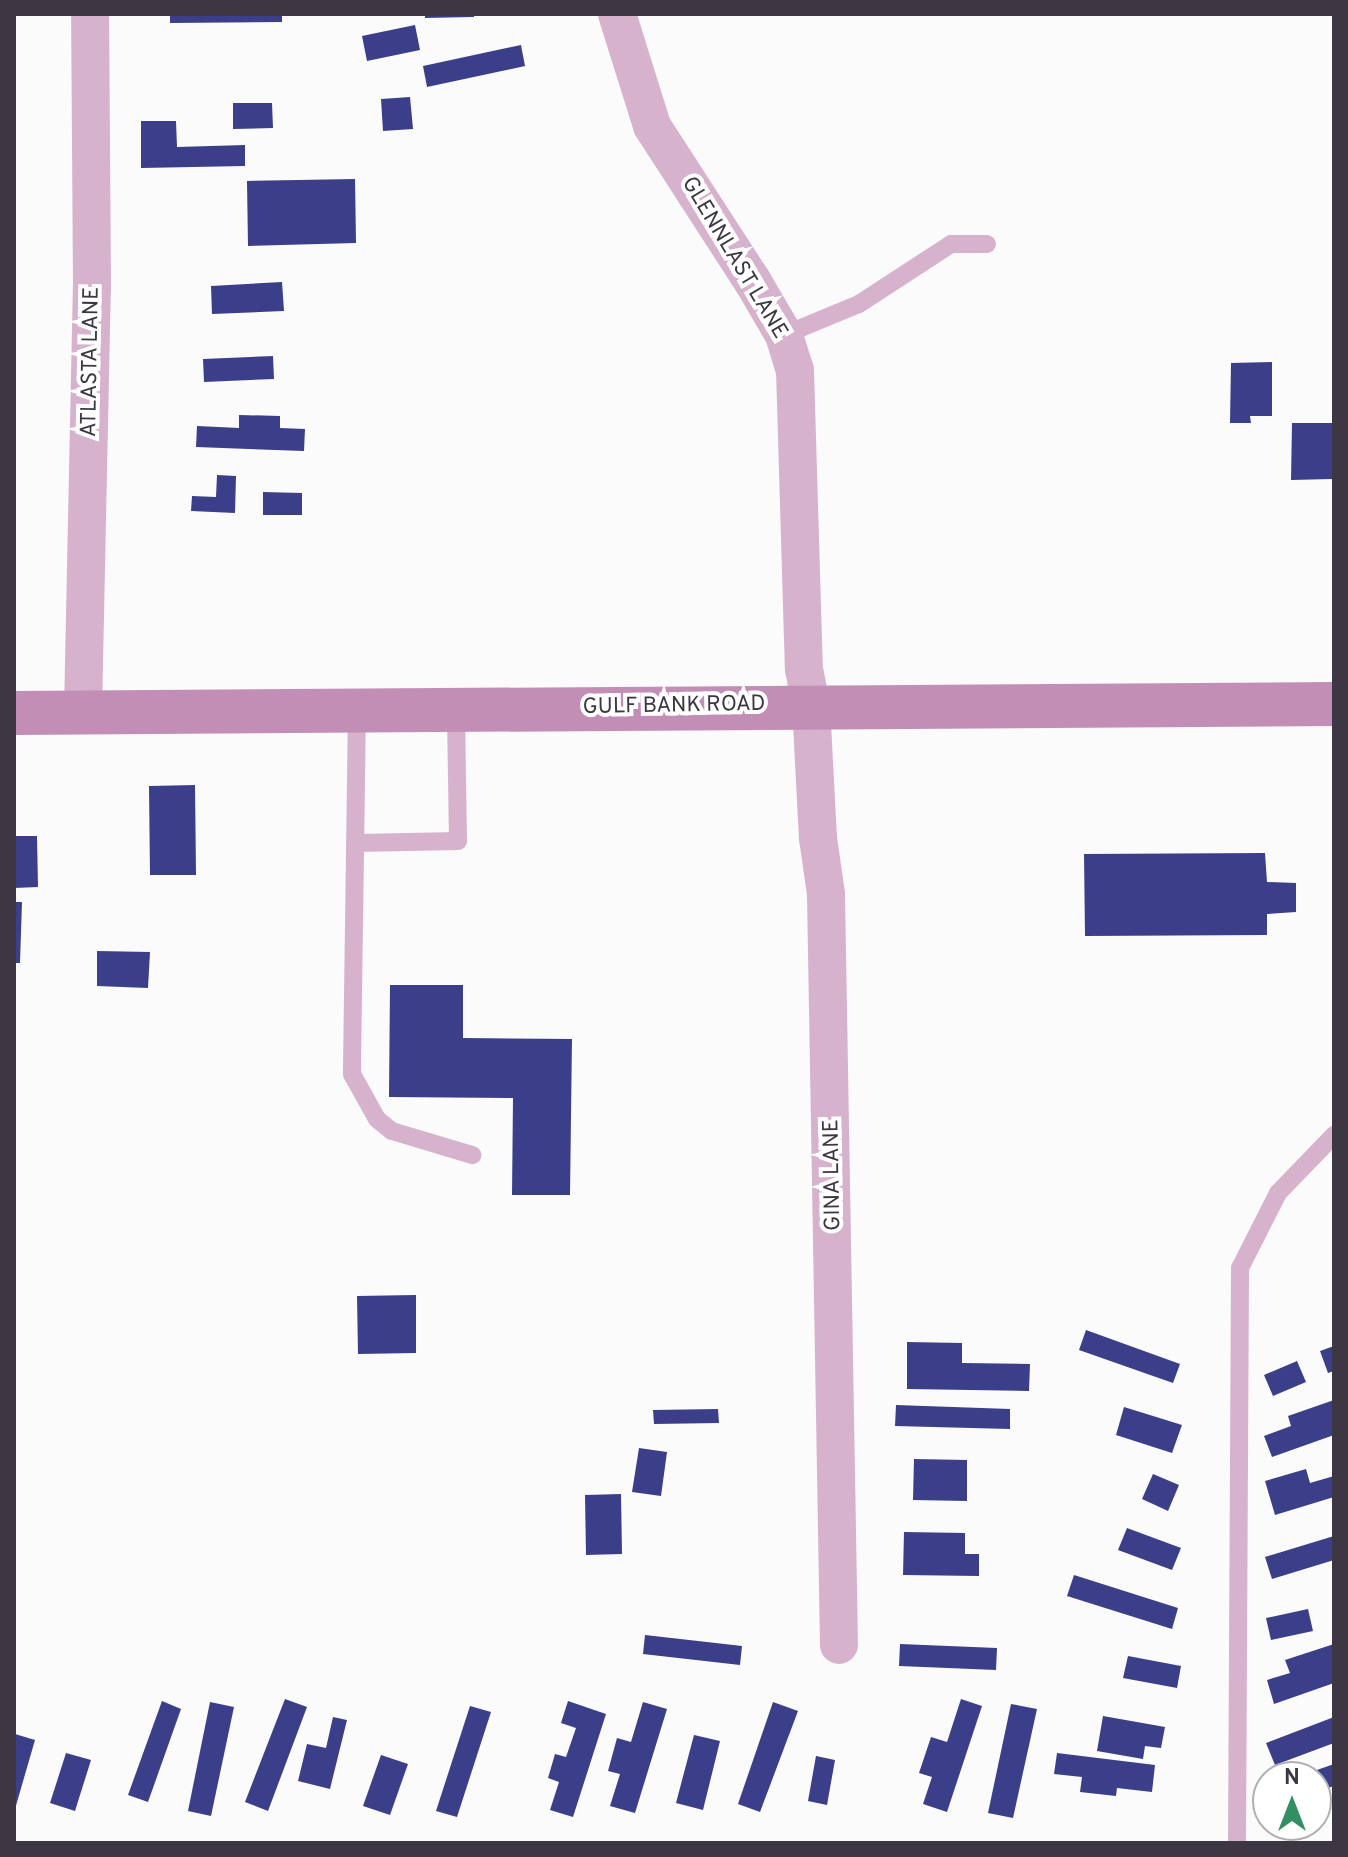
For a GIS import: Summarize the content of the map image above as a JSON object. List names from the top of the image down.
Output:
{
  "streets": {
    "main road": ["GULF BANK ROAD"],
    "street": ["GLENNLAST LANE", "ATLASTA LANE", "GINA LANE"]
  },
  "crossings": [
    ["GLENNLAST LANE", "GULF BANK ROAD"],
    ["GLENNLAST LANE", "GINA LANE"],
    ["ATLASTA LANE", "GULF BANK ROAD"],
    ["GULF BANK ROAD", "GINA LANE"]
  ],
  "north": "top"
}
